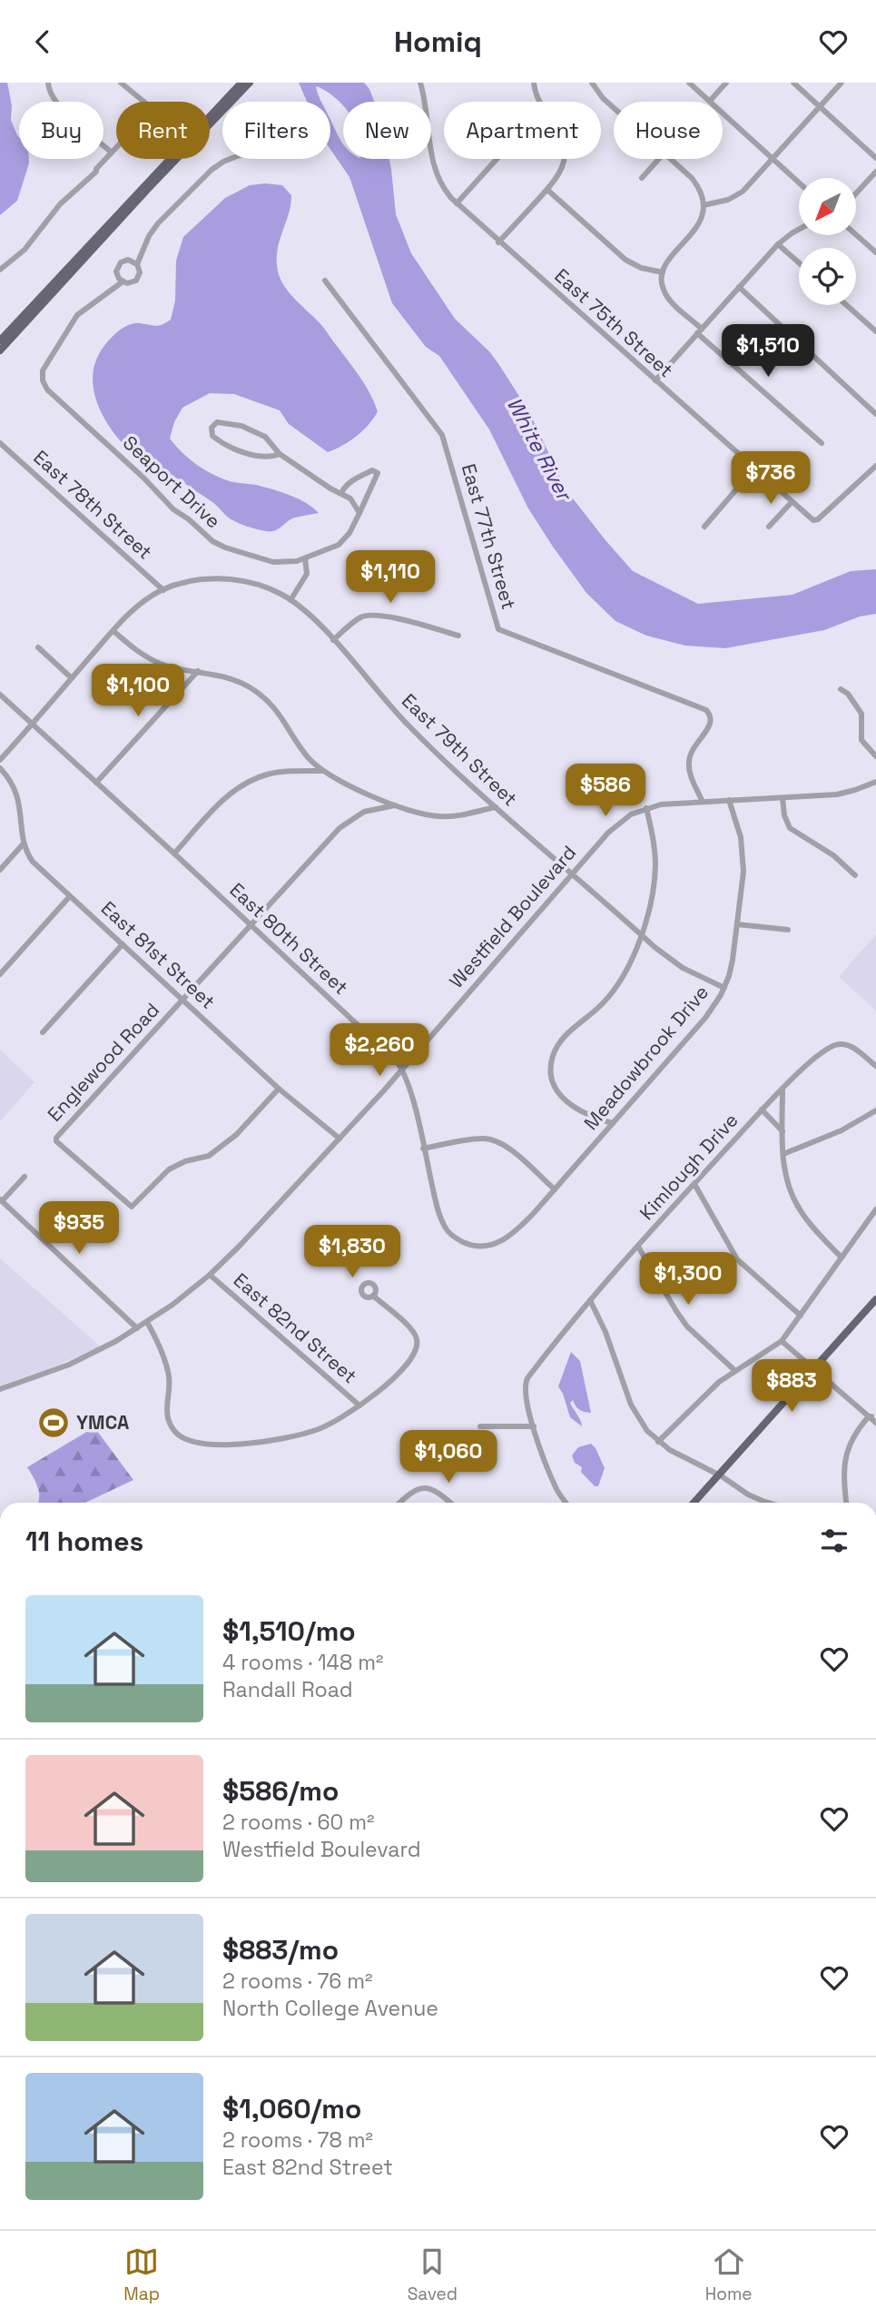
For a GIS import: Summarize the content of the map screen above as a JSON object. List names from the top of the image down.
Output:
{
  "streets": {
    "street": [
      "East 75th Street",
      "Seaport Drive",
      "East 78th Street",
      "East 77th Street",
      "East 79th Street",
      "Westfield Boulevard",
      "East 80th Street",
      "East 81st Street",
      "Meadowbrook Drive",
      "Englewood Road",
      "Kimlough Drive",
      "East 82nd Street"
    ]
  },
  "crossings": [
    ["East 78th Street", "East 79th Street"],
    ["East 77th Street", "Westfield Boulevard"],
    ["East 79th Street", "Westfield Boulevard"],
    ["East 79th Street", "East 80th Street"],
    ["East 79th Street", "Meadowbrook Drive"],
    ["Westfield Boulevard", "East 80th Street"],
    ["Westfield Boulevard", "East 81st Street"],
    ["Westfield Boulevard", "Meadowbrook Drive"],
    ["Westfield Boulevard", "East 82nd Street"],
    ["East 80th Street", "Meadowbrook Drive"],
    ["East 80th Street", "Englewood Road"],
    ["East 81st Street", "Englewood Road"]
  ],
  "water": ["White River"],
  "places": {
    "sports": ["YMCA"]
  },
  "north": "bottom left",
  "page": {
    "header": "Homiq",
    "chip": [
      "Buy",
      "Rent",
      "Filters",
      "New",
      "Apartment",
      "House"
    ],
    "price": [
      "$1,510",
      "$736",
      "$1,110",
      "$1,100",
      "$586",
      "$2,260",
      "$935",
      "$1,830",
      "$1,300",
      "$883",
      "$1,060"
    ],
    "heading": "11 homes",
    "list": [
      {
        "name": "$1,510/mo",
        "note": "4 rooms · 148 m² · Randall Road"
      },
      {
        "name": "$586/mo",
        "note": "2 rooms · 60 m² · Westfield Boulevard"
      },
      {
        "name": "$883/mo",
        "note": "2 rooms · 76 m² · North College Avenue"
      },
      {
        "name": "$1,060/mo",
        "note": "2 rooms · 78 m² · East 82nd Street"
      }
    ],
    "tabs": ["Map", "Saved", "Home"]
  }
}
